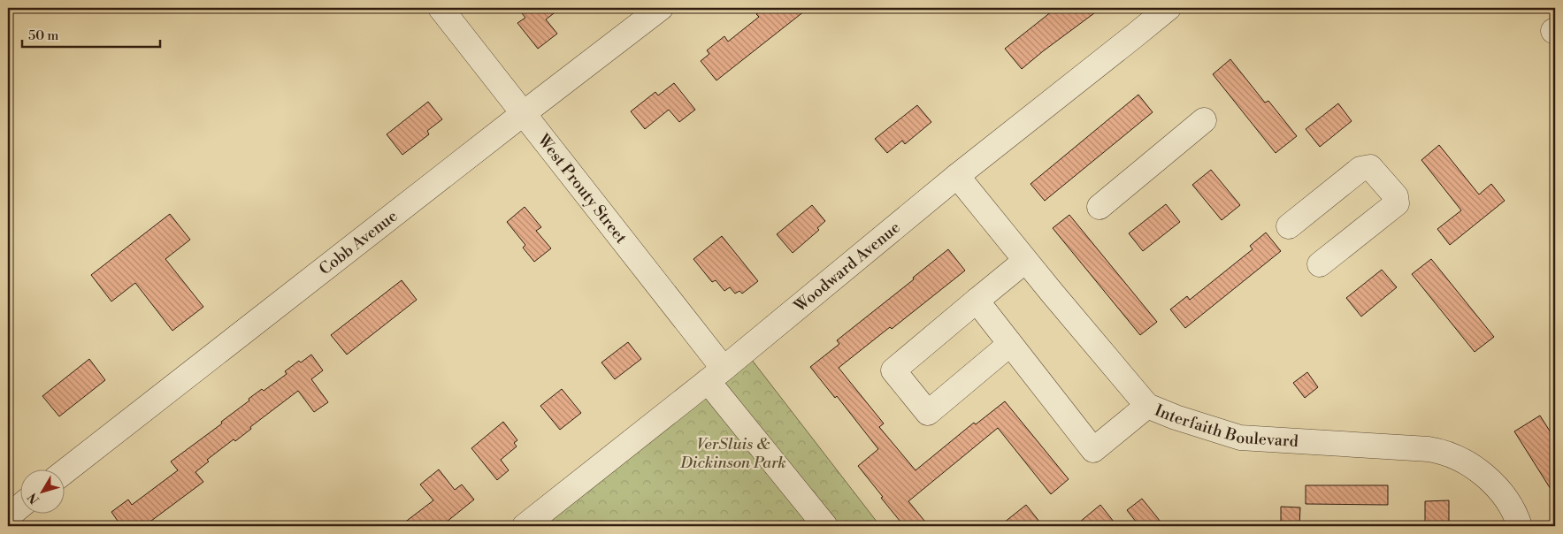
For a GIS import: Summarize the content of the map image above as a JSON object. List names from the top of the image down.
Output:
{
  "streets": {
    "street": [
      "West Prouty Street",
      "Cobb Avenue",
      "Woodward Avenue",
      "Interfaith Boulevard"
    ]
  },
  "crossings": [
    ["West Prouty Street", "Cobb Avenue"],
    ["West Prouty Street", "Woodward Avenue"],
    ["Woodward Avenue", "Interfaith Boulevard"]
  ],
  "parks": ["VerSluis & Dickinson Park"],
  "scale_bar": "50 m",
  "north": "bottom left"
}
